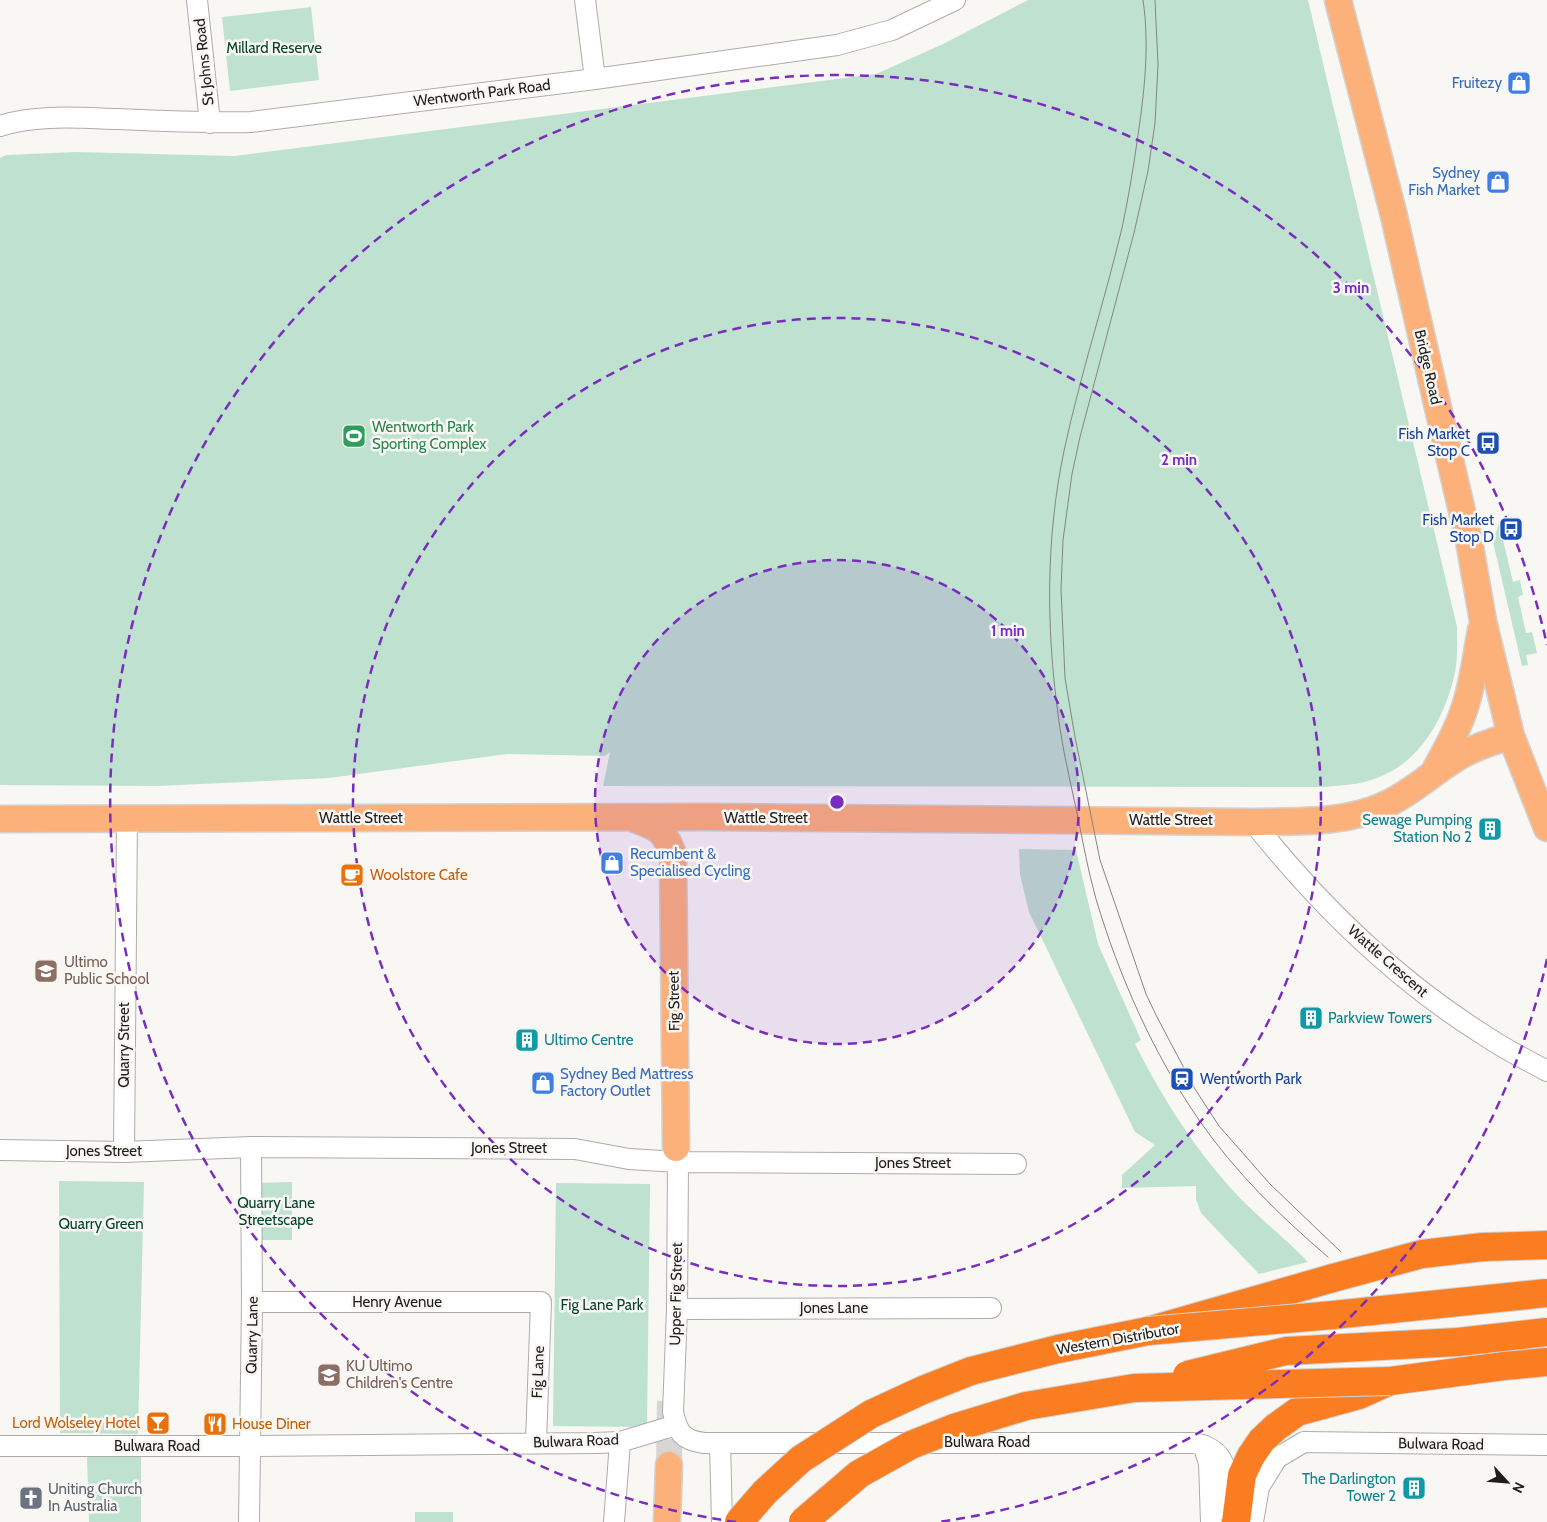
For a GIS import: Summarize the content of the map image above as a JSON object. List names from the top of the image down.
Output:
{
  "streets": {
    "highway": ["Western Distributor"],
    "main road": ["Bridge Road", "Wattle Street", "Fig Street"],
    "street": [
      "St Johns Road",
      "Wentworth Park Road",
      "Wattle Crescent",
      "Quarry Street",
      "Jones Street",
      "Upper Fig Street",
      "Henry Avenue",
      "Jones Lane",
      "Quarry Lane",
      "Fig Lane",
      "Bulwara Road"
    ]
  },
  "crossings": [
    ["St Johns Road", "Wentworth Park Road"],
    ["Bridge Road", "Wattle Street"],
    ["Wattle Street", "Wattle Crescent"],
    ["Wattle Street", "Fig Street"],
    ["Wattle Street", "Quarry Street"],
    ["Fig Street", "Jones Street"],
    ["Fig Street", "Upper Fig Street"],
    ["Quarry Street", "Jones Street"],
    ["Jones Street", "Upper Fig Street"],
    ["Jones Street", "Quarry Lane"],
    ["Upper Fig Street", "Jones Lane"],
    ["Upper Fig Street", "Bulwara Road"],
    ["Henry Avenue", "Quarry Lane"],
    ["Henry Avenue", "Fig Lane"],
    ["Quarry Lane", "Bulwara Road"],
    ["Fig Lane", "Bulwara Road"]
  ],
  "parks": [
    "Millard Reserve",
    "Quarry Lane Streetscape",
    "Quarry Green",
    "Fig Lane Park"
  ],
  "places": {
    "shop": [
      "Fruitezy",
      "Sydney Fish Market",
      "Recumbent & Specialised Cycling",
      "Sydney Bed Mattress Factory Outlet"
    ],
    "sports": ["Wentworth Park Sporting Complex"],
    "bus stop": ["Fish Market Stop C", "Fish Market Stop D"],
    "building": [
      "Sewage Pumping Station No 2",
      "Parkview Towers",
      "Ultimo Centre",
      "The Darlington Tower 2"
    ],
    "cafe": ["Woolstore Cafe"],
    "school or university": ["Ultimo Public School", "KU Ultimo Children's Centre"],
    "station": ["Wentworth Park"],
    "bar": ["Lord Wolseley Hotel"],
    "restaurant": ["House Diner"],
    "church": ["Uniting Church In Australia"]
  },
  "north": "bottom right",
  "rings": ["3 min", "2 min", "1 min"]
}
